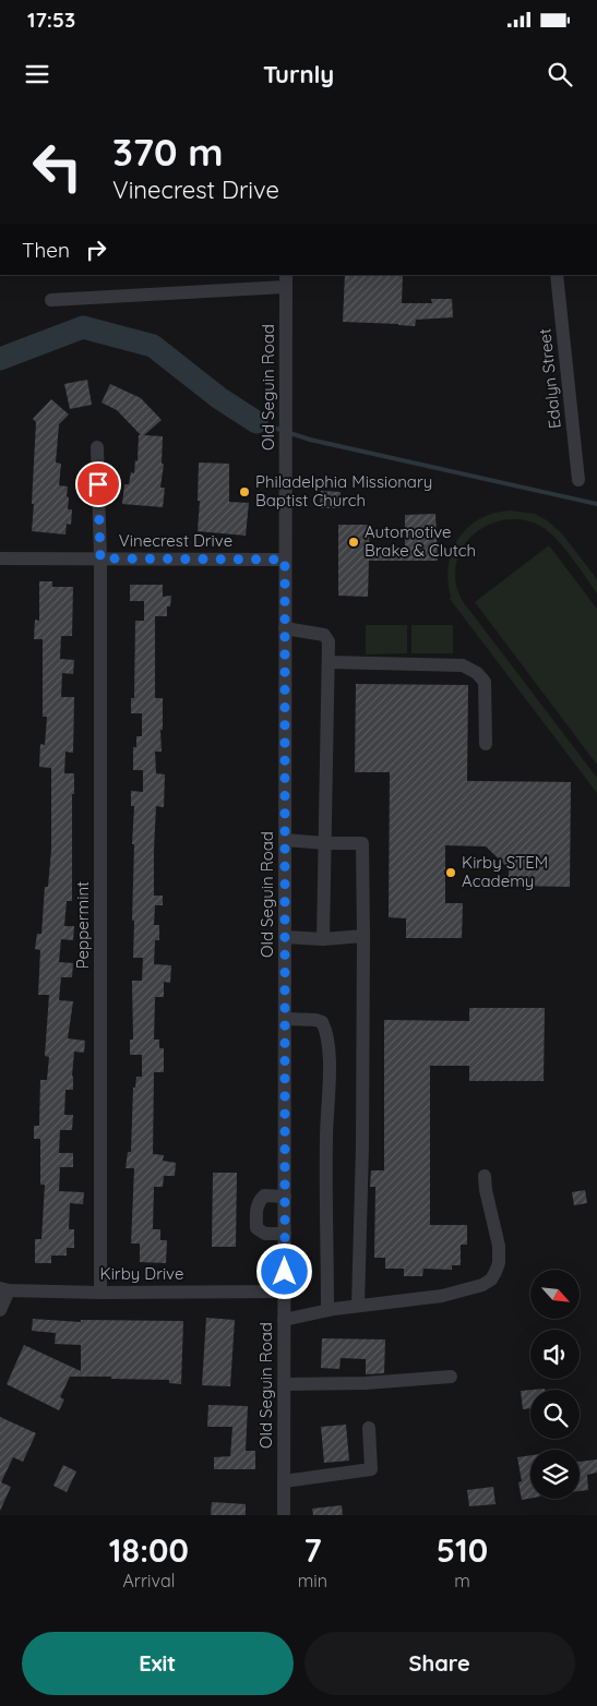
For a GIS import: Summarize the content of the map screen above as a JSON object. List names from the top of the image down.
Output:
{
  "streets": {
    "street": [
      "Edalyn Street",
      "Old Seguin Road",
      "Vinecrest Drive",
      "Peppermint",
      "Kirby Drive"
    ]
  },
  "crossings": [
    ["Old Seguin Road", "Vinecrest Drive"],
    ["Old Seguin Road", "Kirby Drive"],
    ["Vinecrest Drive", "Peppermint"],
    ["Peppermint", "Kirby Drive"]
  ],
  "places": ["Philadelphia Missionary Baptist Church", "Automotive Brake & Clutch", "Kirby STEM Academy"],
  "north": "bottom right",
  "page": {
    "status": "17:53",
    "header": "Turnly",
    "turn": ["370 m", "Vinecrest Drive"],
    "then": "Then",
    "eta": [
      "18:00",
      "Arrival",
      "7",
      "min",
      "510",
      "m"
    ],
    "buttons": ["Exit", "Share"]
  }
}
